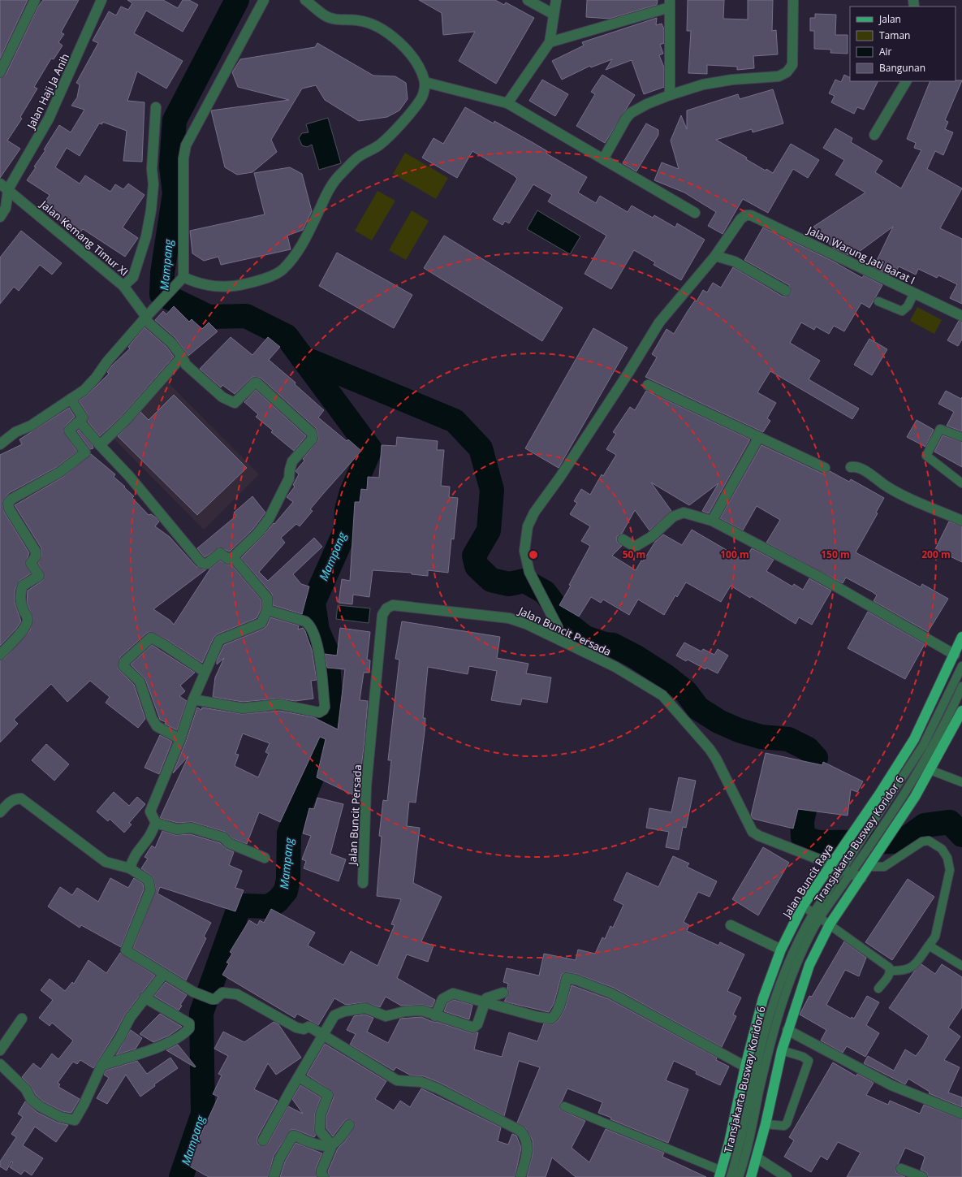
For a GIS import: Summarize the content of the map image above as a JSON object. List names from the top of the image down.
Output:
{
  "streets": {
    "main road": ["Jalan Buncit Raya"],
    "street": [
      "Jalan Haji Ja Anih",
      "Jalan Kemang Timur XI",
      "Jalan Warung Jati Barat I",
      "Jalan Buncit Persada"
    ],
    "lane": ["Transjakarta Busway Koridor 6"]
  },
  "crossings": [
    ["Jalan Haji Ja Anih", "Jalan Kemang Timur XI"],
    ["Jalan Buncit Persada", "Transjakarta Busway Koridor 6"],
    ["Jalan Buncit Persada", "Jalan Buncit Raya"]
  ],
  "water": ["Mampang"],
  "legend": [
    "Jalan",
    "Taman",
    "Air",
    "Bangunan"
  ],
  "rings": [
    "50 m",
    "100 m",
    "150 m",
    "200 m"
  ]
}
